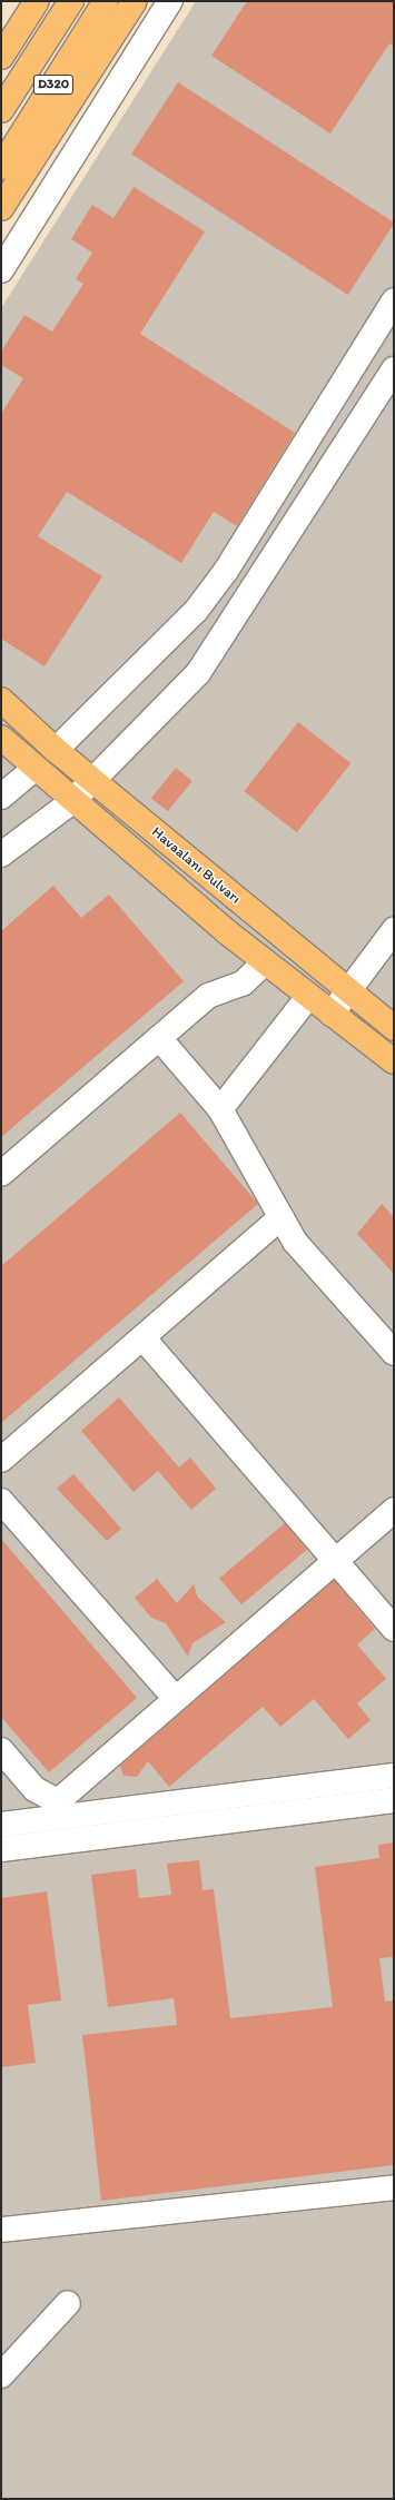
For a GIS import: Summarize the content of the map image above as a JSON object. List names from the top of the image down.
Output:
{
  "streets": {
    "main road": ["D320", "Havaalanı Bulvarı"]
  }
}
